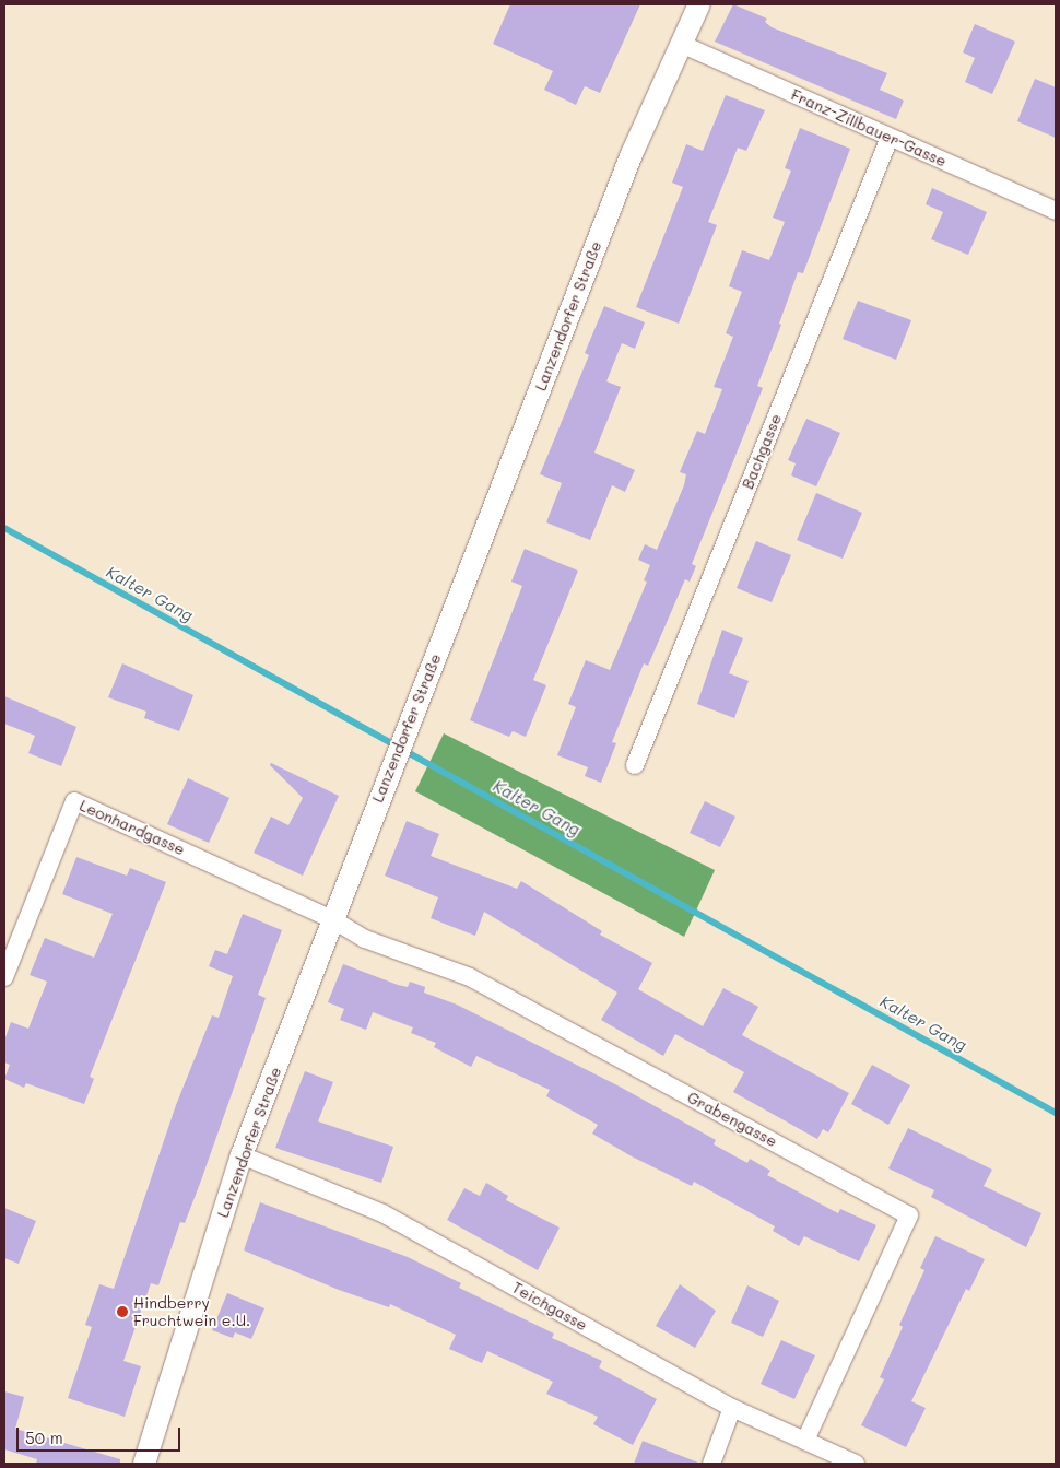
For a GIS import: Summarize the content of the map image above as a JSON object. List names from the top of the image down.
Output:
{
  "streets": {
    "street": [
      "Franz-Zillbauer-Gasse",
      "Lanzendorfer Straße",
      "Bachgasse",
      "Leonhardgasse",
      "Grabengasse",
      "Teichgasse"
    ]
  },
  "crossings": [
    ["Franz-Zillbauer-Gasse", "Lanzendorfer Straße"],
    ["Franz-Zillbauer-Gasse", "Bachgasse"],
    ["Lanzendorfer Straße", "Leonhardgasse"],
    ["Lanzendorfer Straße", "Grabengasse"],
    ["Lanzendorfer Straße", "Teichgasse"],
    ["Leonhardgasse", "Grabengasse"],
    ["Grabengasse", "Teichgasse"]
  ],
  "water": ["Kalter Gang"],
  "places": ["Hindberry Fruchtwein e.U."],
  "scale_bar": "50 m"
}
